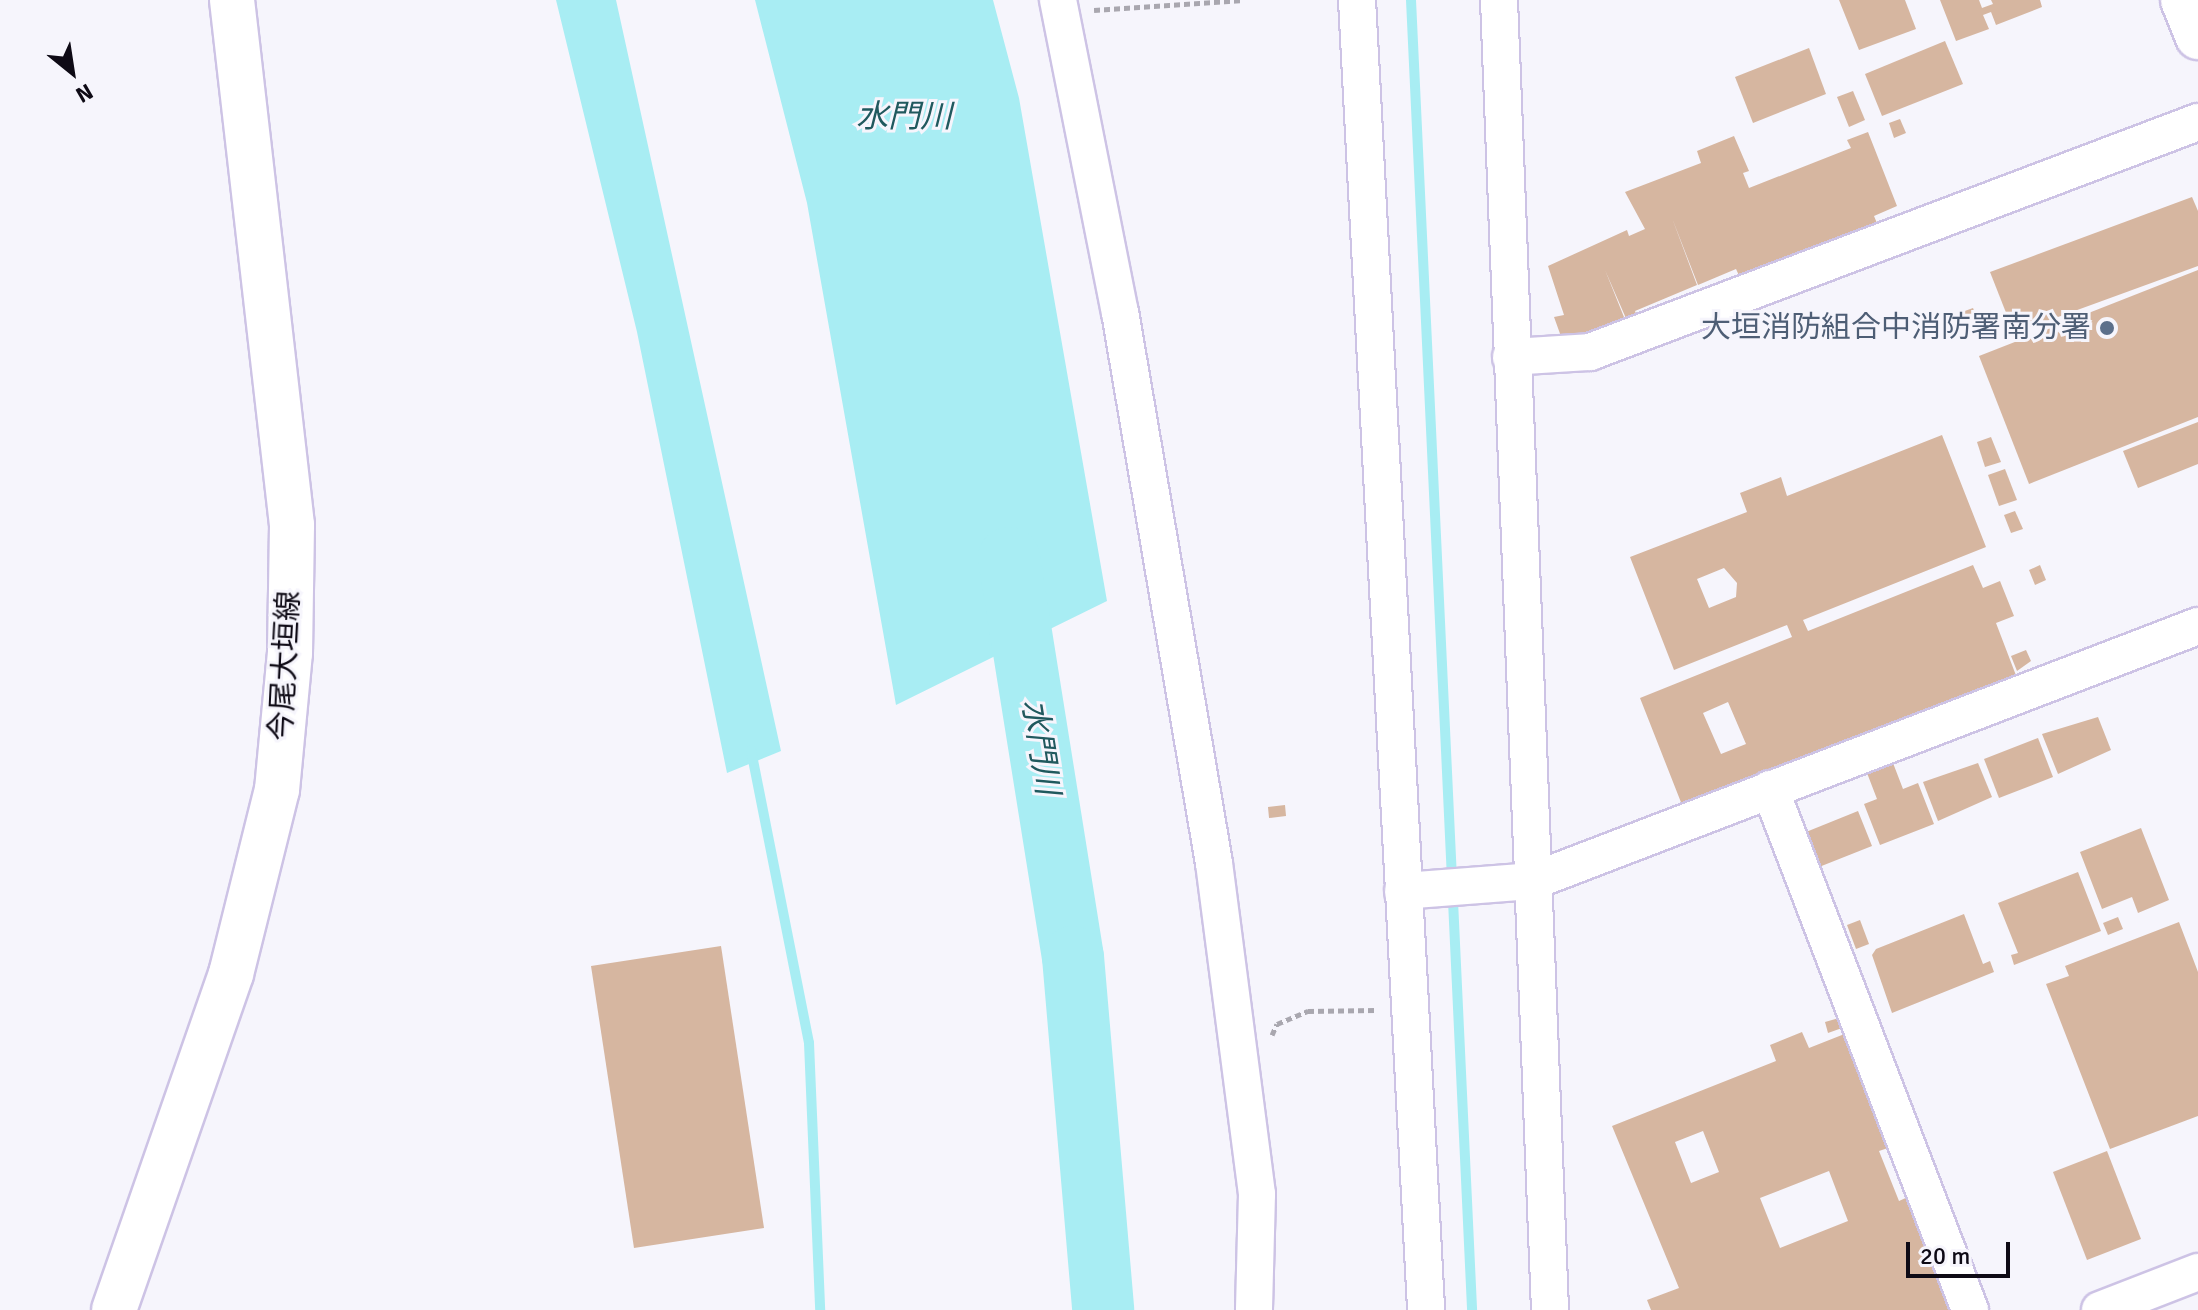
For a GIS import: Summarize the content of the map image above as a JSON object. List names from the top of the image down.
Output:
{
  "streets": {
    "main road": ["今尾大垣線"]
  },
  "water": ["水門川"],
  "places": ["大垣消防組合中消防署南分署"],
  "scale_bar": "20 m",
  "north": "bottom right"
}
